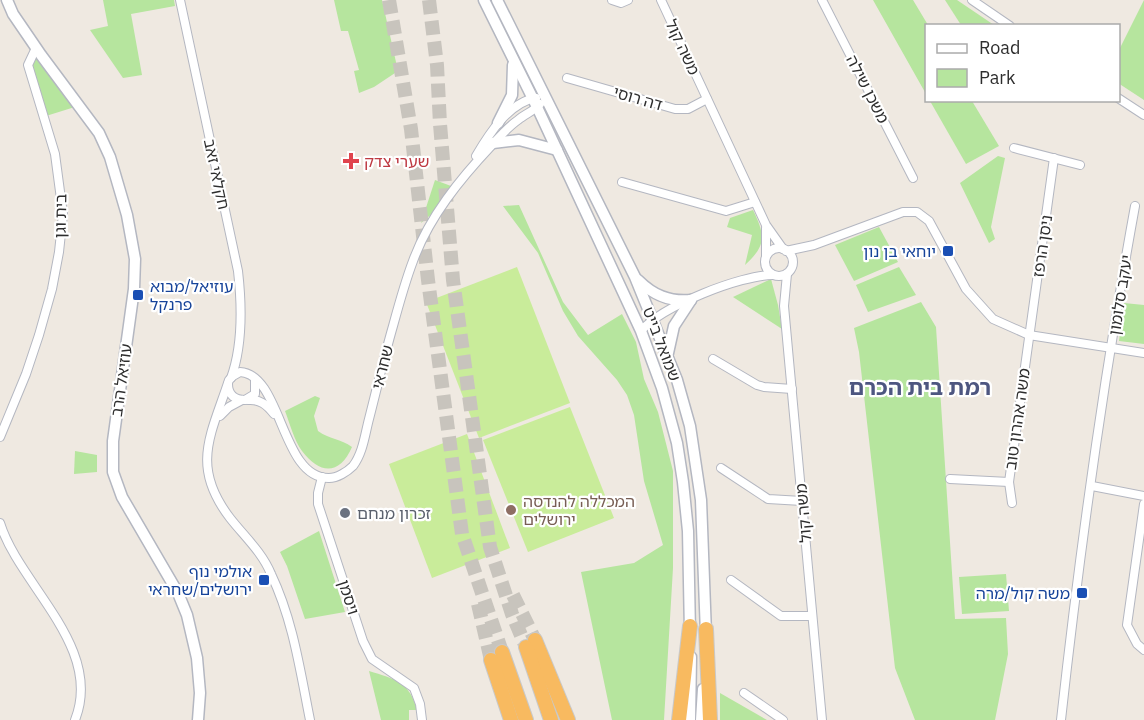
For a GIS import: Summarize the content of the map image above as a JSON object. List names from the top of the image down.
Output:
{
  "streets": {
    "street": [
      "משה קול",
      "משכן שילה",
      "דה רוסי",
      "חקלאי זאב",
      "בית וגן",
      "ניסן הרפז",
      "יעקב סלומון",
      "שמואל בייט",
      "שחראי",
      "עוזיאל הרב",
      "משה אהרון טוב",
      "ויסמן"
    ]
  },
  "crossings": [
    ["משה קול", "דה רוסי"],
    ["בית וגן", "עוזיאל הרב"],
    ["ניסן הרפז", "משה אהרון טוב"],
    ["שמואל בייט", "שחראי"],
    ["שחראי", "ויסמן"]
  ],
  "districts": ["רמת בית הכרם"],
  "places": {
    "health": ["שערי צדק"],
    "transit": [
      "יוחאי בן נון",
      "עוזיאל/מבוא פרנקל",
      "אולמי נוף ירושלים/שחראי",
      "משה קול/מרה"
    ],
    "other": ["המכללה להנדסה ירושלים", "זכרון מנחם"]
  },
  "legend": ["Road", "Park"]
}
